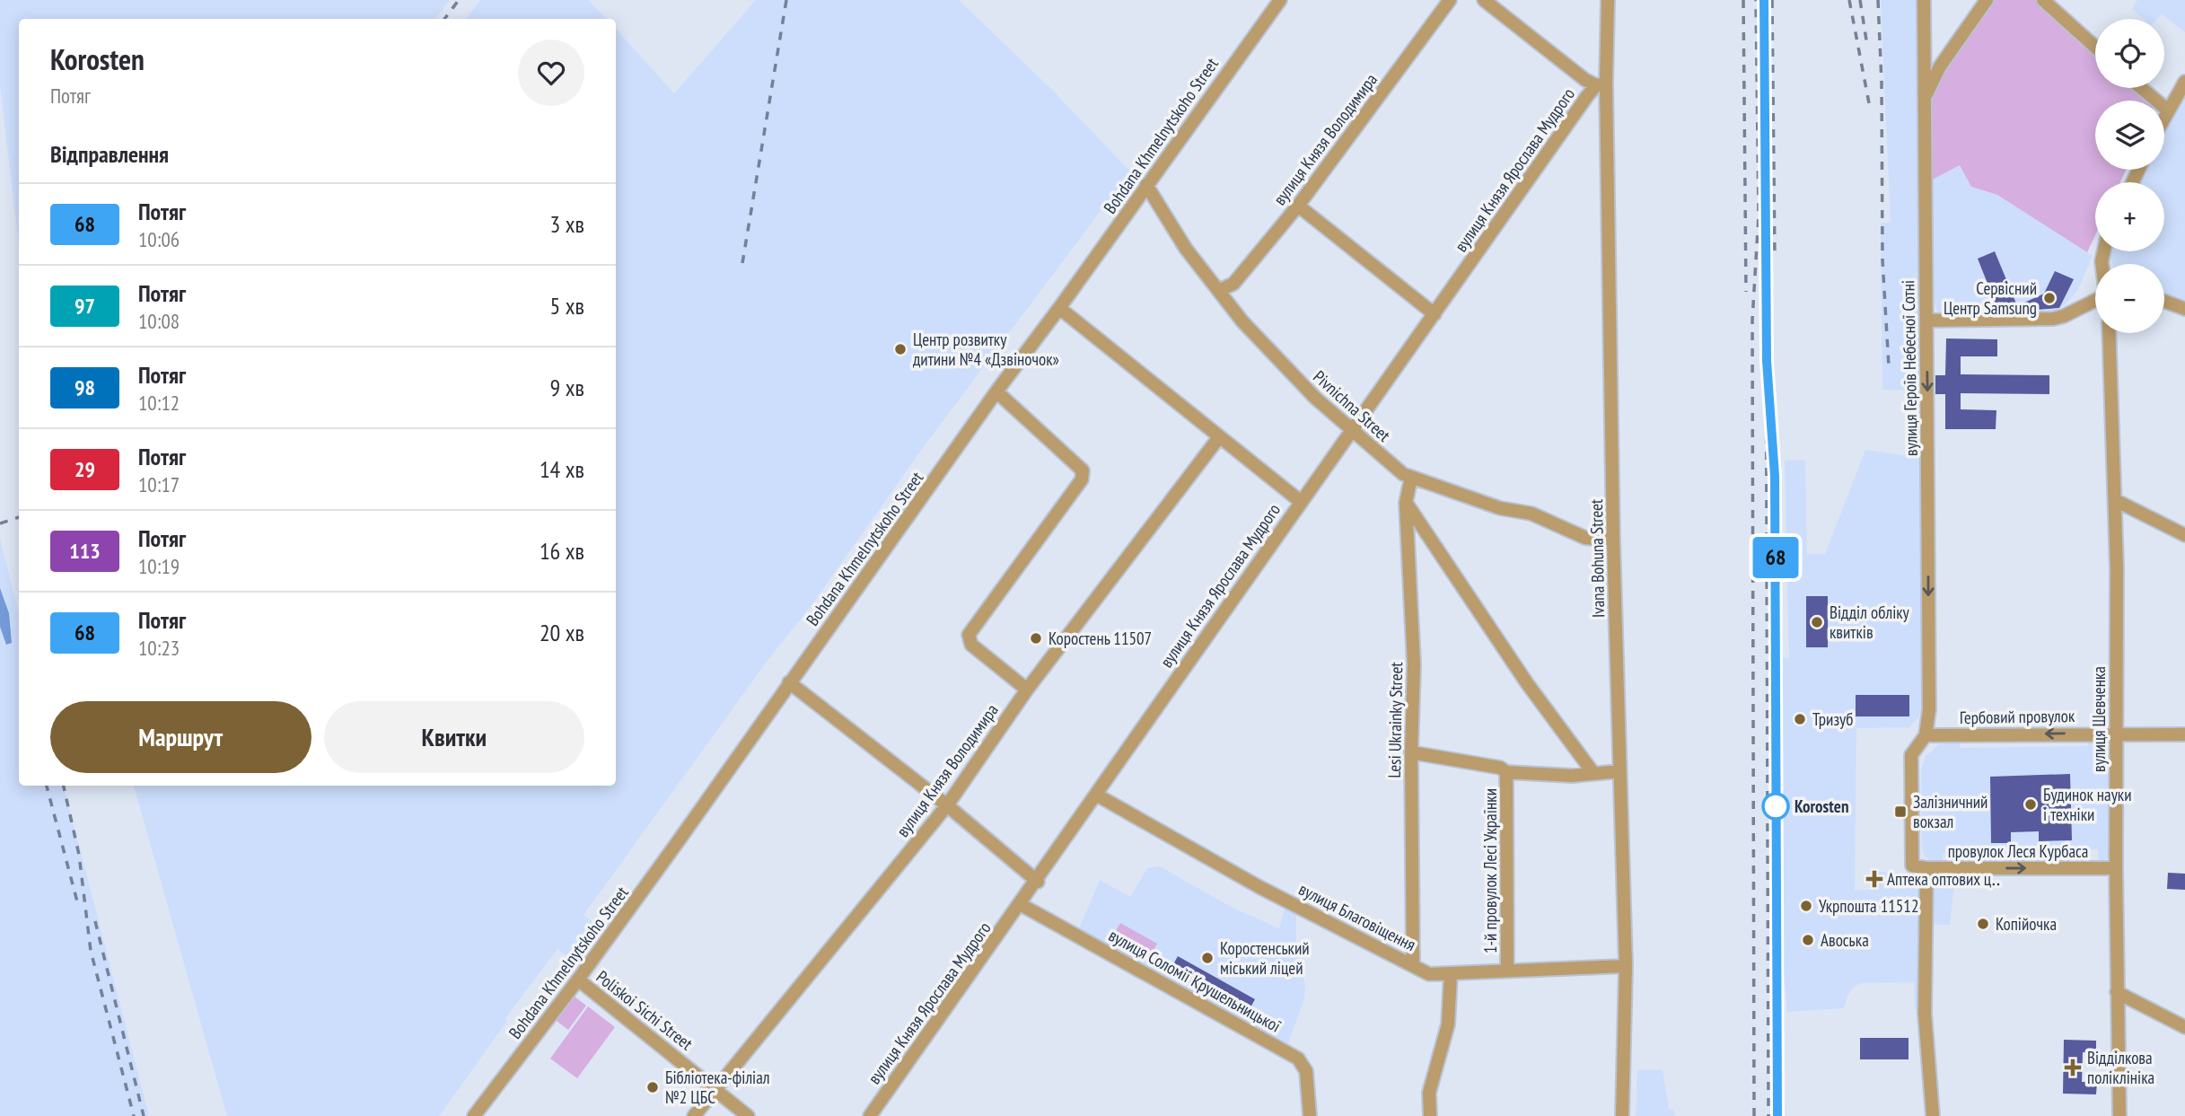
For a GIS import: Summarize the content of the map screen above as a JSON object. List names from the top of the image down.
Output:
{
  "streets": {
    "street": [
      "Bohdana Khmelnytskoho Street",
      "вулиця Князя Володимира",
      "вулиця Князя Ярослава Мудрого",
      "вулиця Героїв Небесної Сотні",
      "Pivnichna Street",
      "Ivana Bohuna Street",
      "Гербовий провулок",
      "вулиця Шевченка",
      "Lesi Ukrainky Street",
      "провулок Леся Курбаса",
      "1-й провулок Лесі Українки",
      "вулиця Благовіщення",
      "вулиця Соломії Крушельницької",
      "Poliskoi Sichi Street"
    ]
  },
  "crossings": [
    ["Bohdana Khmelnytskoho Street", "Pivnichna Street"],
    ["Bohdana Khmelnytskoho Street", "Poliskoi Sichi Street"],
    ["вулиця Князя Володимира", "Pivnichna Street"],
    ["вулиця Князя Володимира", "Poliskoi Sichi Street"],
    ["вулиця Князя Ярослава Мудрого", "Pivnichna Street"],
    ["вулиця Князя Ярослава Мудрого", "Ivana Bohuna Street"],
    ["вулиця Князя Ярослава Мудрого", "вулиця Благовіщення"],
    ["вулиця Князя Ярослава Мудрого", "вулиця Соломії Крушельницької"],
    ["вулиця Героїв Небесної Сотні", "Гербовий провулок"],
    ["Pivnichna Street", "Ivana Bohuna Street"],
    ["Pivnichna Street", "Lesi Ukrainky Street"],
    ["Ivana Bohuna Street", "вулиця Благовіщення"],
    ["Гербовий провулок", "вулиця Шевченка"],
    ["вулиця Шевченка", "провулок Леся Курбаса"],
    ["Lesi Ukrainky Street", "вулиця Благовіщення"],
    ["1-й провулок Лесі Українки", "вулиця Благовіщення"]
  ],
  "one_way": ["вулиця Героїв Небесної Сотні", "Гербовий провулок", "провулок Леся Курбаса"],
  "places": {
    "other": [
      "Сервісний Центр Samsung",
      "Центр розвитку дитини №4 «Дзвіночок»",
      "Відділ обліку квитків",
      "Коростень 11507",
      "Тризуб",
      "Будинок науки і техніки",
      "Korosten",
      "Укрпошта 11512",
      "Копійочка",
      "Авоська",
      "Коростенський міський ліцей",
      "Бібліотека-філіал №2 ЦБС"
    ],
    "transit": ["Залізничний вокзал"],
    "health": ["Аптека оптових ц‥", "Відділкова поліклініка"]
  },
  "page": {
    "on_map": "68",
    "map_buttons": ["+", "−"],
    "heading": [
      ["Korosten", "Потяг"],
      "Відправлення"
    ],
    "list": [
      {
        "mark": "68",
        "name": "Потяг",
        "note": "10:06",
        "value": "3 хв"
      },
      {
        "mark": "97",
        "name": "Потяг",
        "note": "10:08",
        "value": "5 хв"
      },
      {
        "mark": "98",
        "name": "Потяг",
        "note": "10:12",
        "value": "9 хв"
      },
      {
        "mark": "29",
        "name": "Потяг",
        "note": "10:17",
        "value": "14 хв"
      },
      {
        "mark": "113",
        "name": "Потяг",
        "note": "10:19",
        "value": "16 хв"
      },
      {
        "mark": "68",
        "name": "Потяг",
        "note": "10:23",
        "value": "20 хв"
      }
    ],
    "buttons": ["Маршрут", "Квитки"]
  }
}
